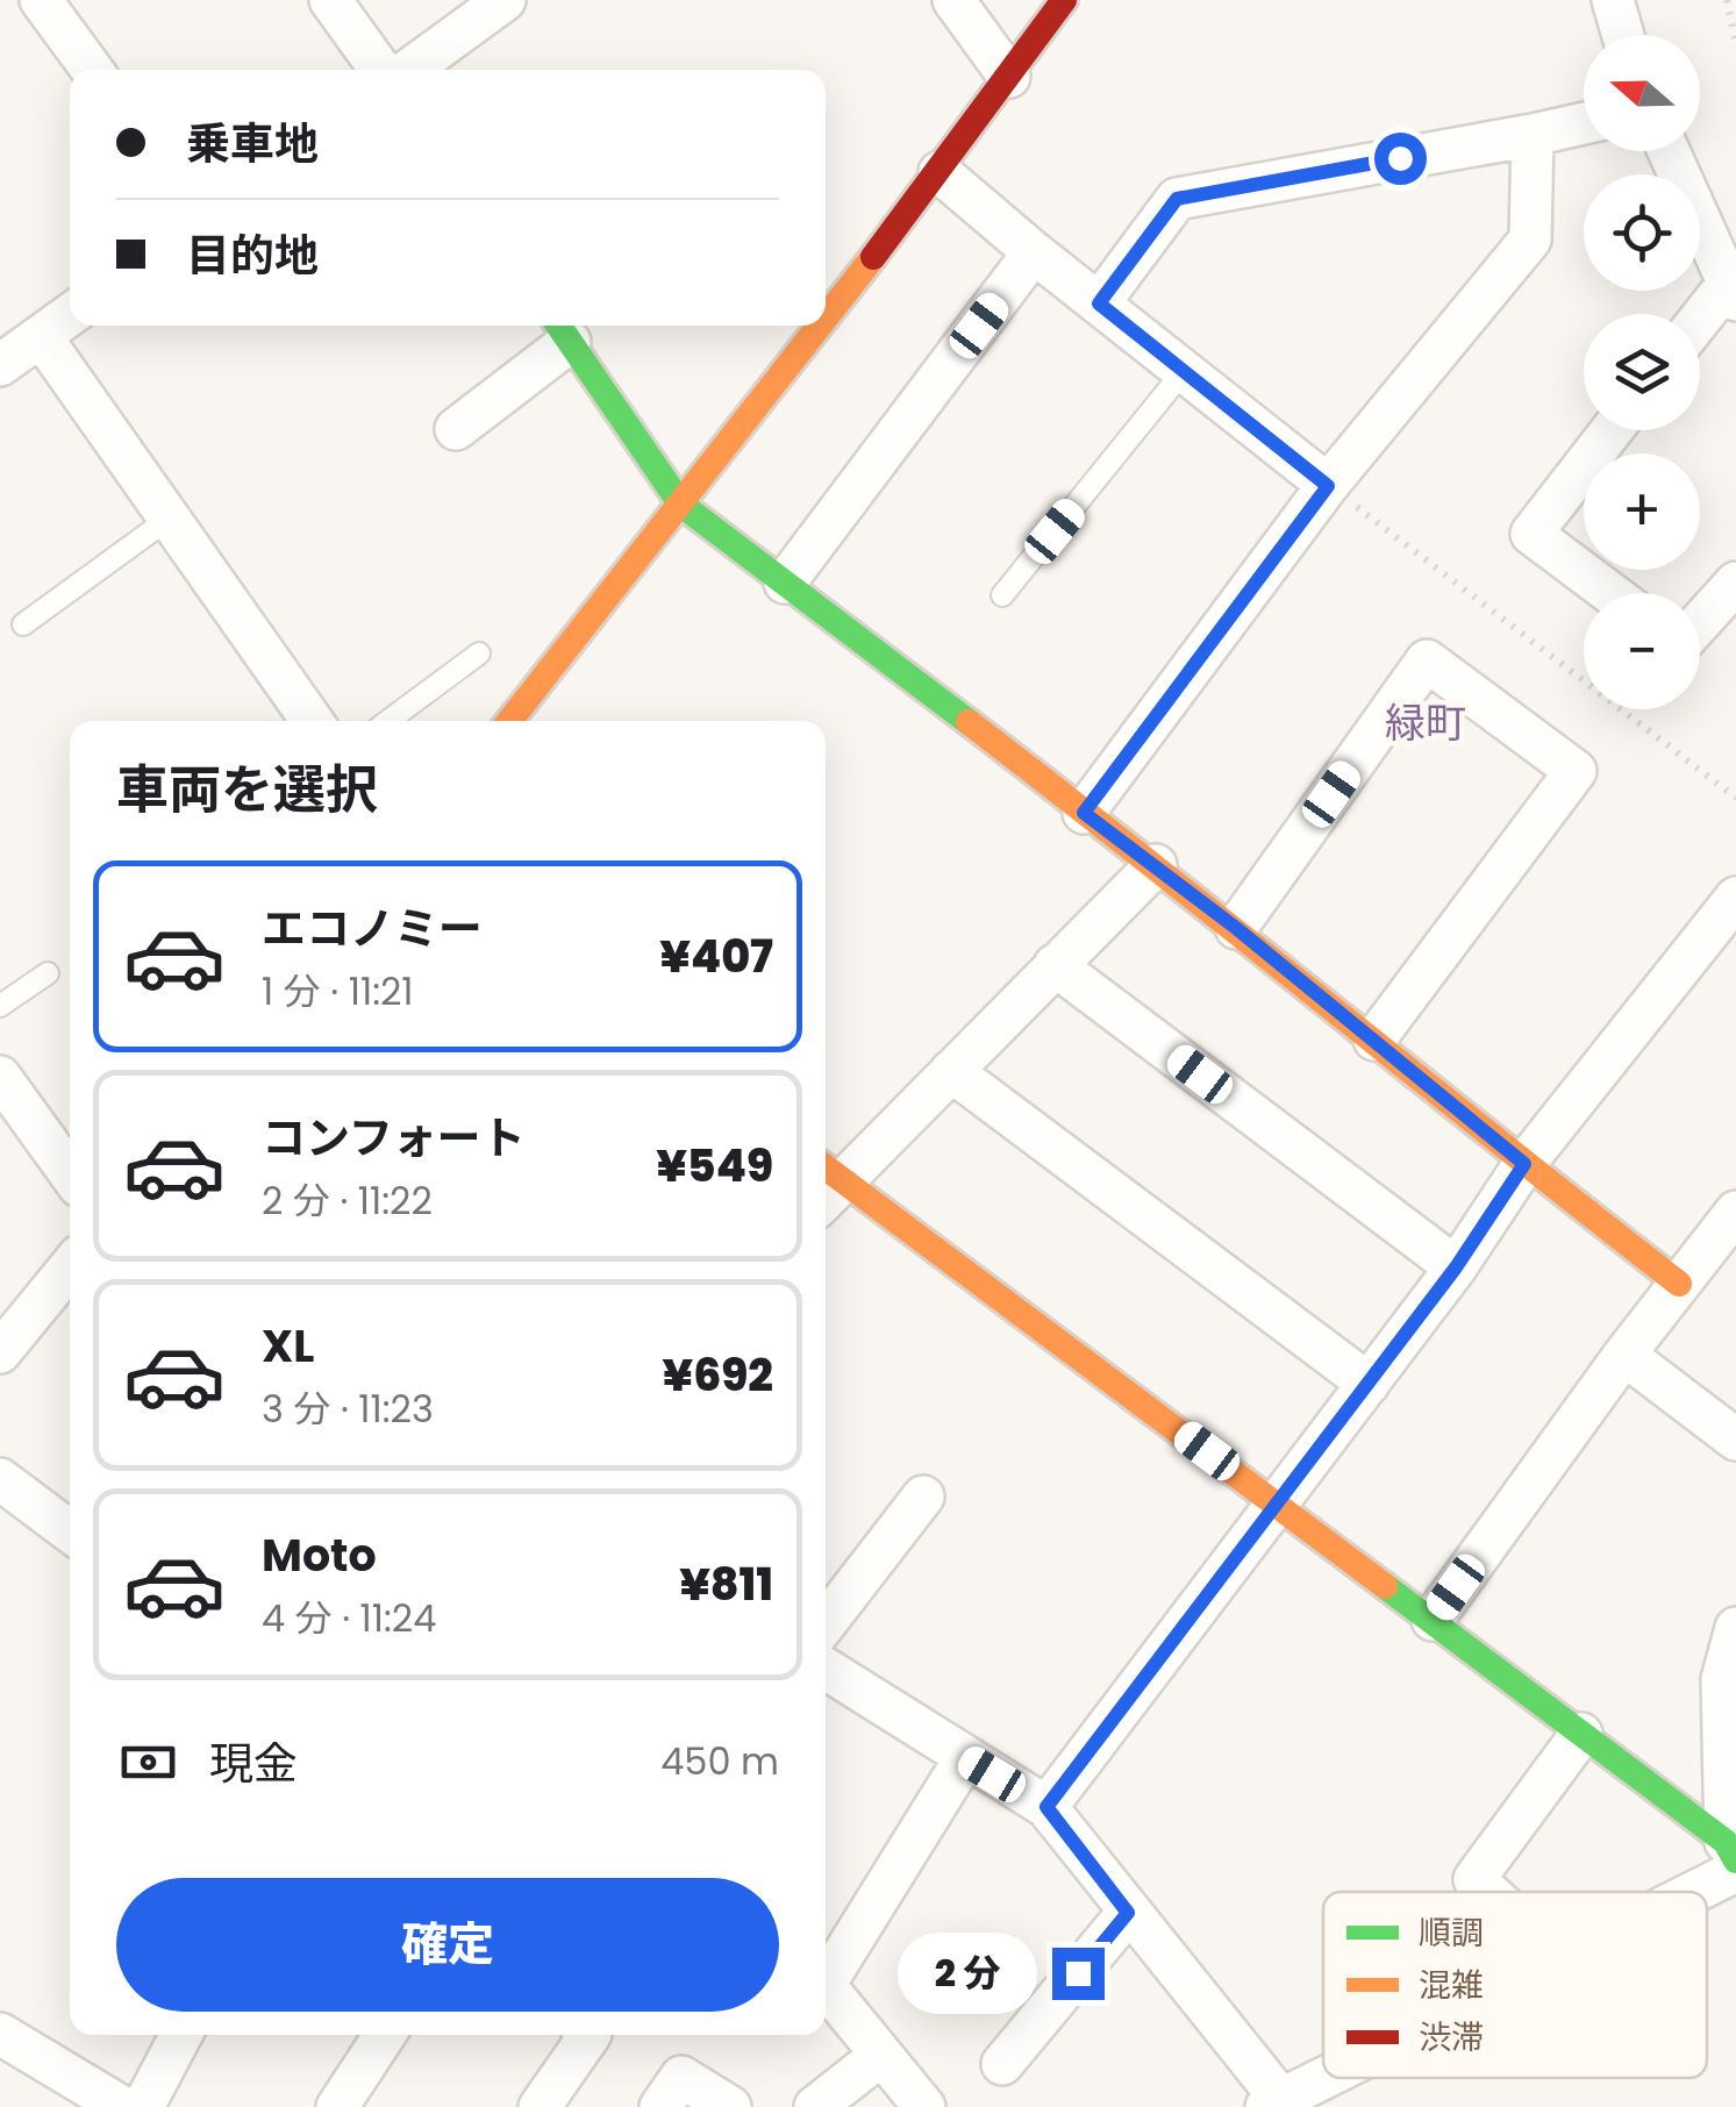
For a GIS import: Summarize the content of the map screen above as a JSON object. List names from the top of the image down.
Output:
{
  "districts": ["緑町"],
  "legend": ["順調", "混雑", "渋滞"],
  "north": "left",
  "page": {
    "map_buttons": ["+", "−"],
    "banner": ["乗車地", "目的地"],
    "heading": "車両を選択",
    "list": [
      {
        "name": "エコノミー",
        "note": "1 分 · 11:21",
        "value": "¥407"
      },
      {
        "name": "コンフォート",
        "note": "2 分 · 11:22",
        "value": "¥549"
      },
      {
        "name": "XL",
        "note": "3 分 · 11:23",
        "value": "¥692"
      },
      {
        "name": "Moto",
        "note": "4 分 · 11:24",
        "value": "¥811"
      }
    ],
    "pay": ["現金", "450 m"],
    "buttons": "確定",
    "bubble": "2 分"
  }
}
